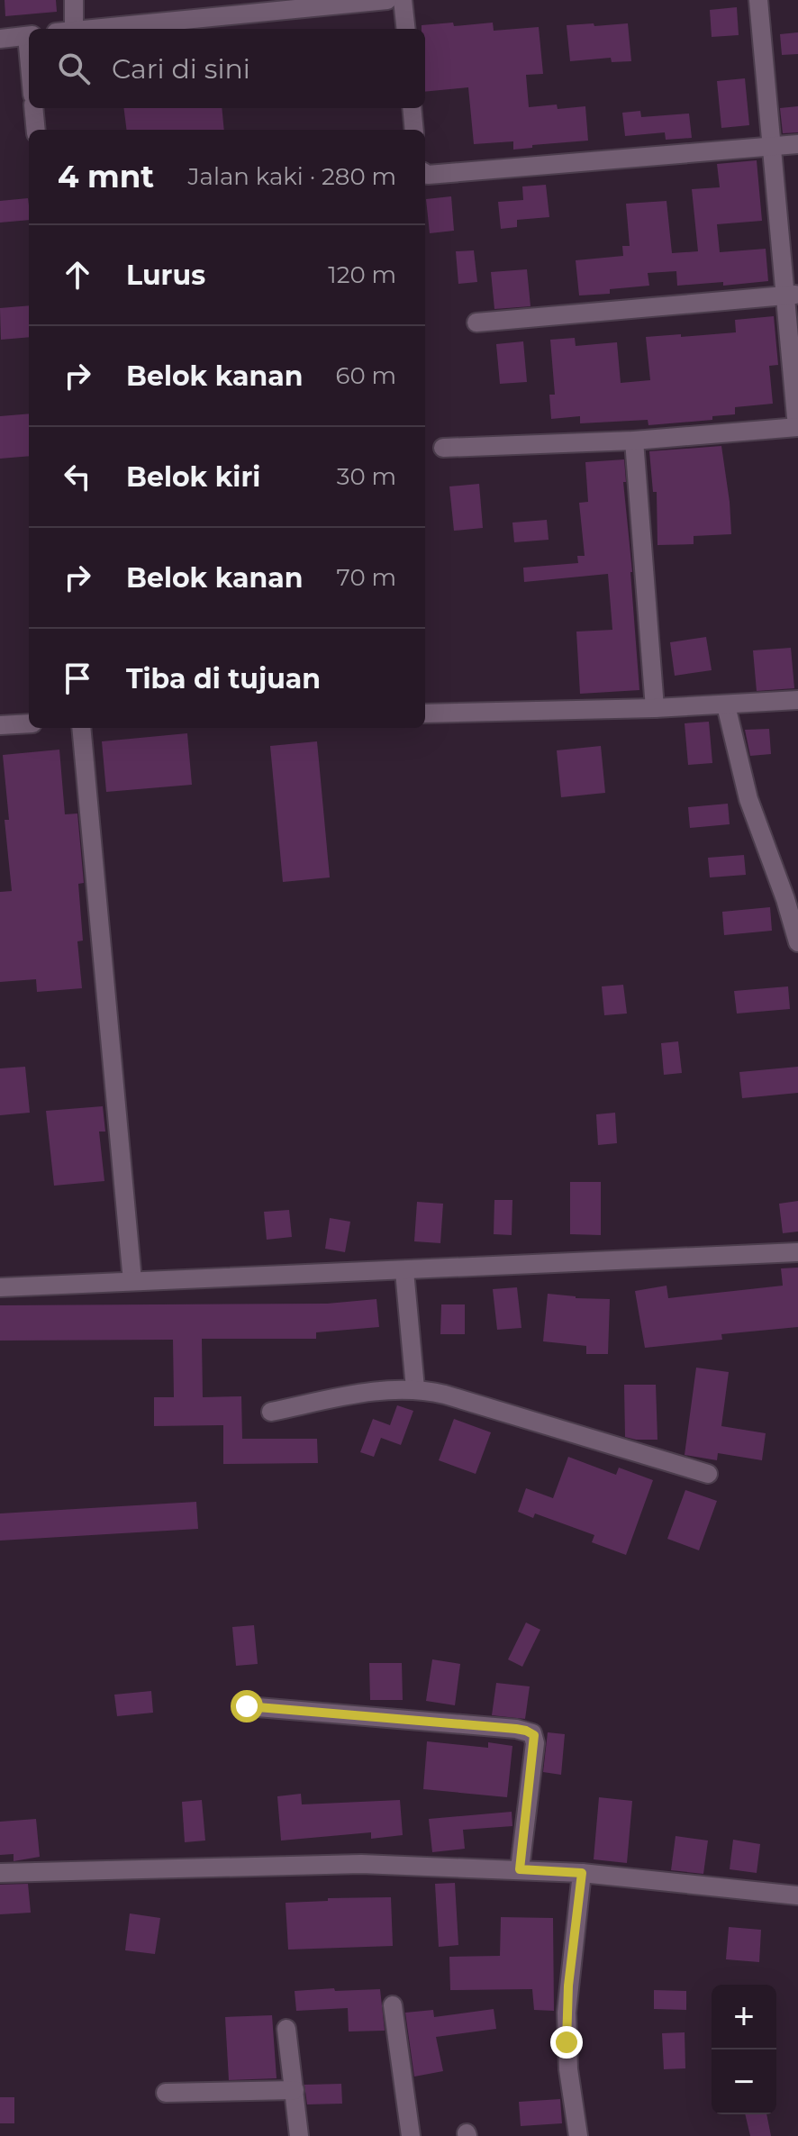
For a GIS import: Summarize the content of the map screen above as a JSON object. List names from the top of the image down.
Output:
{
  "page": {
    "search": "Cari di sini",
    "heading": ["4 mnt", "Jalan kaki · 280 m"],
    "list": [
      ["Lurus", "120 m"],
      ["Belok kanan", "60 m"],
      ["Belok kiri", "30 m"],
      ["Belok kanan", "70 m"],
      "Tiba di tujuan"
    ],
    "map_buttons": ["+", "−"]
  }
}
